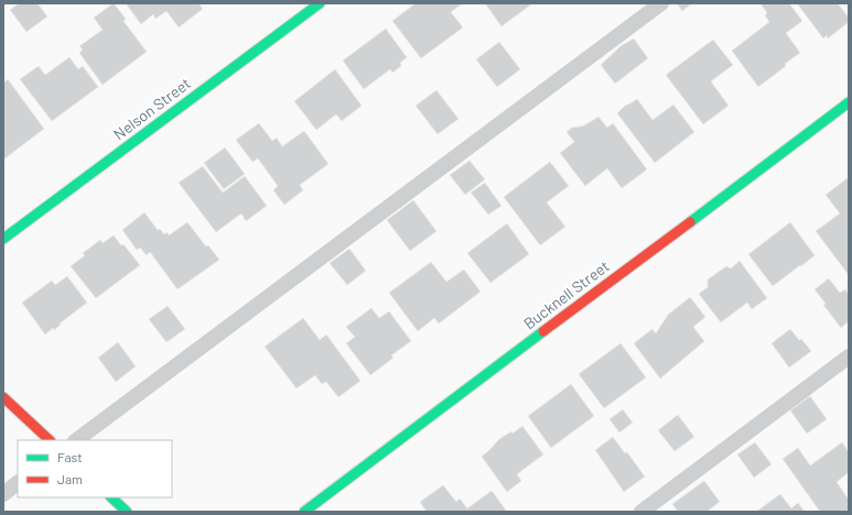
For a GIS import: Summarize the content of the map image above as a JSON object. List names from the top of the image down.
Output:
{
  "streets": {
    "street": ["Nelson Street", "Bucknell Street"]
  },
  "legend": ["Fast", "Jam"]
}
